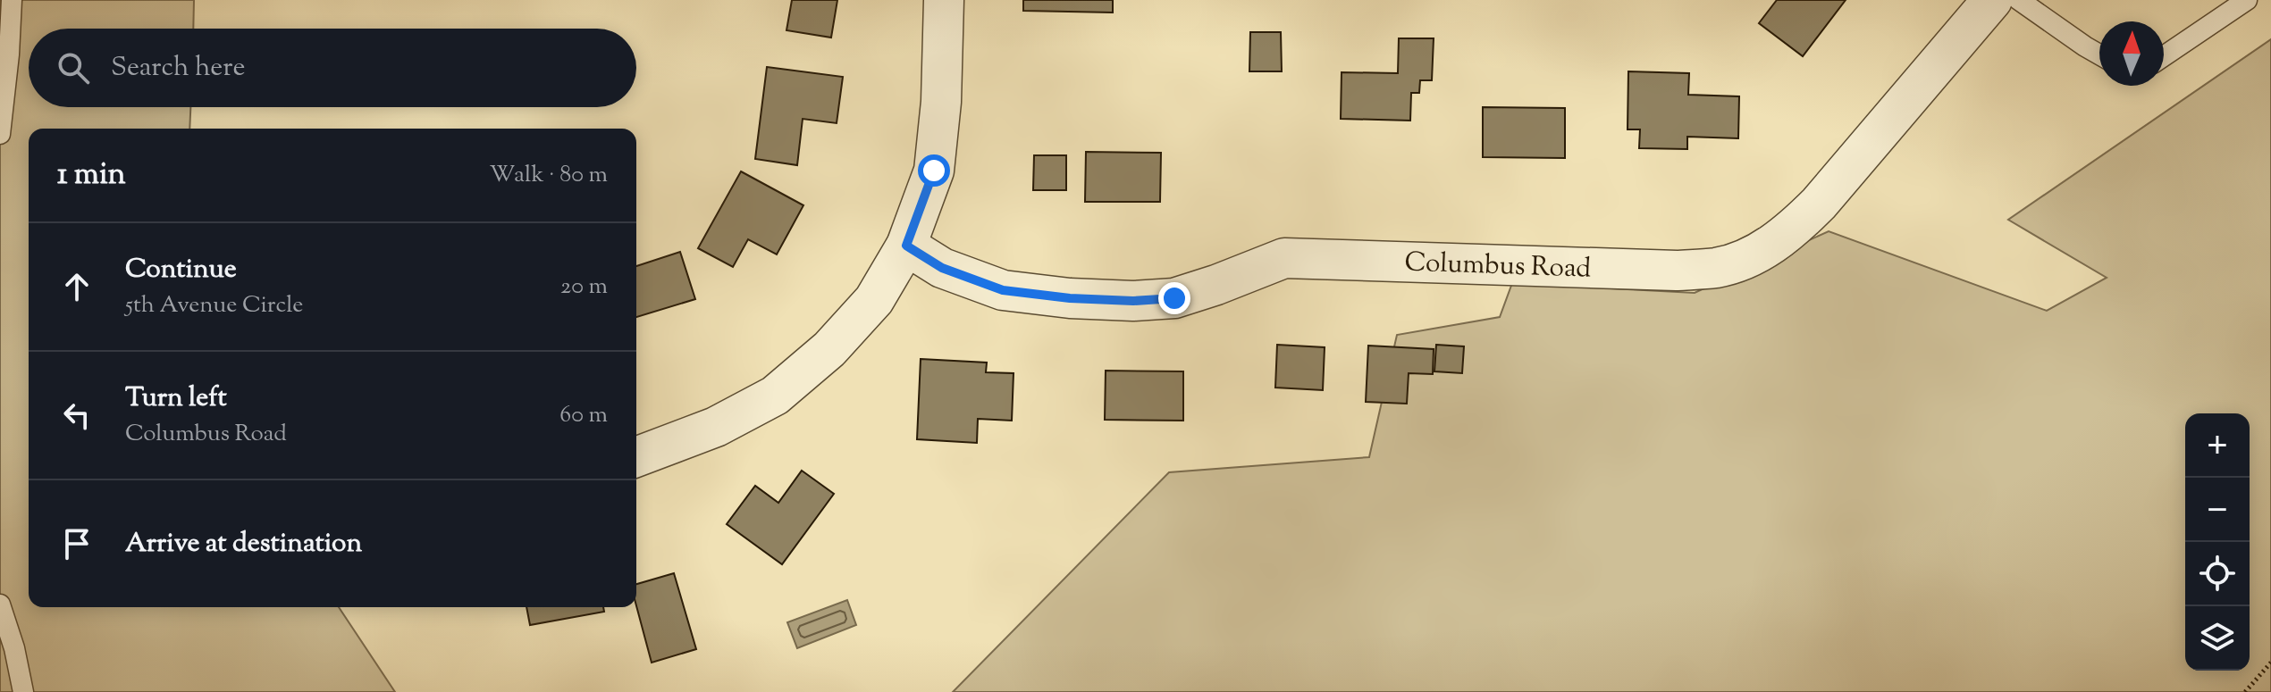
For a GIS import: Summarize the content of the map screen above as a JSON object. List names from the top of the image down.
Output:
{
  "streets": {
    "street": ["Columbus Road"]
  },
  "north": "top",
  "page": {
    "search": "Search here",
    "heading": ["1 min", "Walk · 80 m"],
    "list": [
      ["Continue", "5th Avenue Circle", "20 m"],
      ["Turn left", "Columbus Road", "60 m"],
      "Arrive at destination"
    ],
    "map_buttons": ["+", "−"]
  }
}
